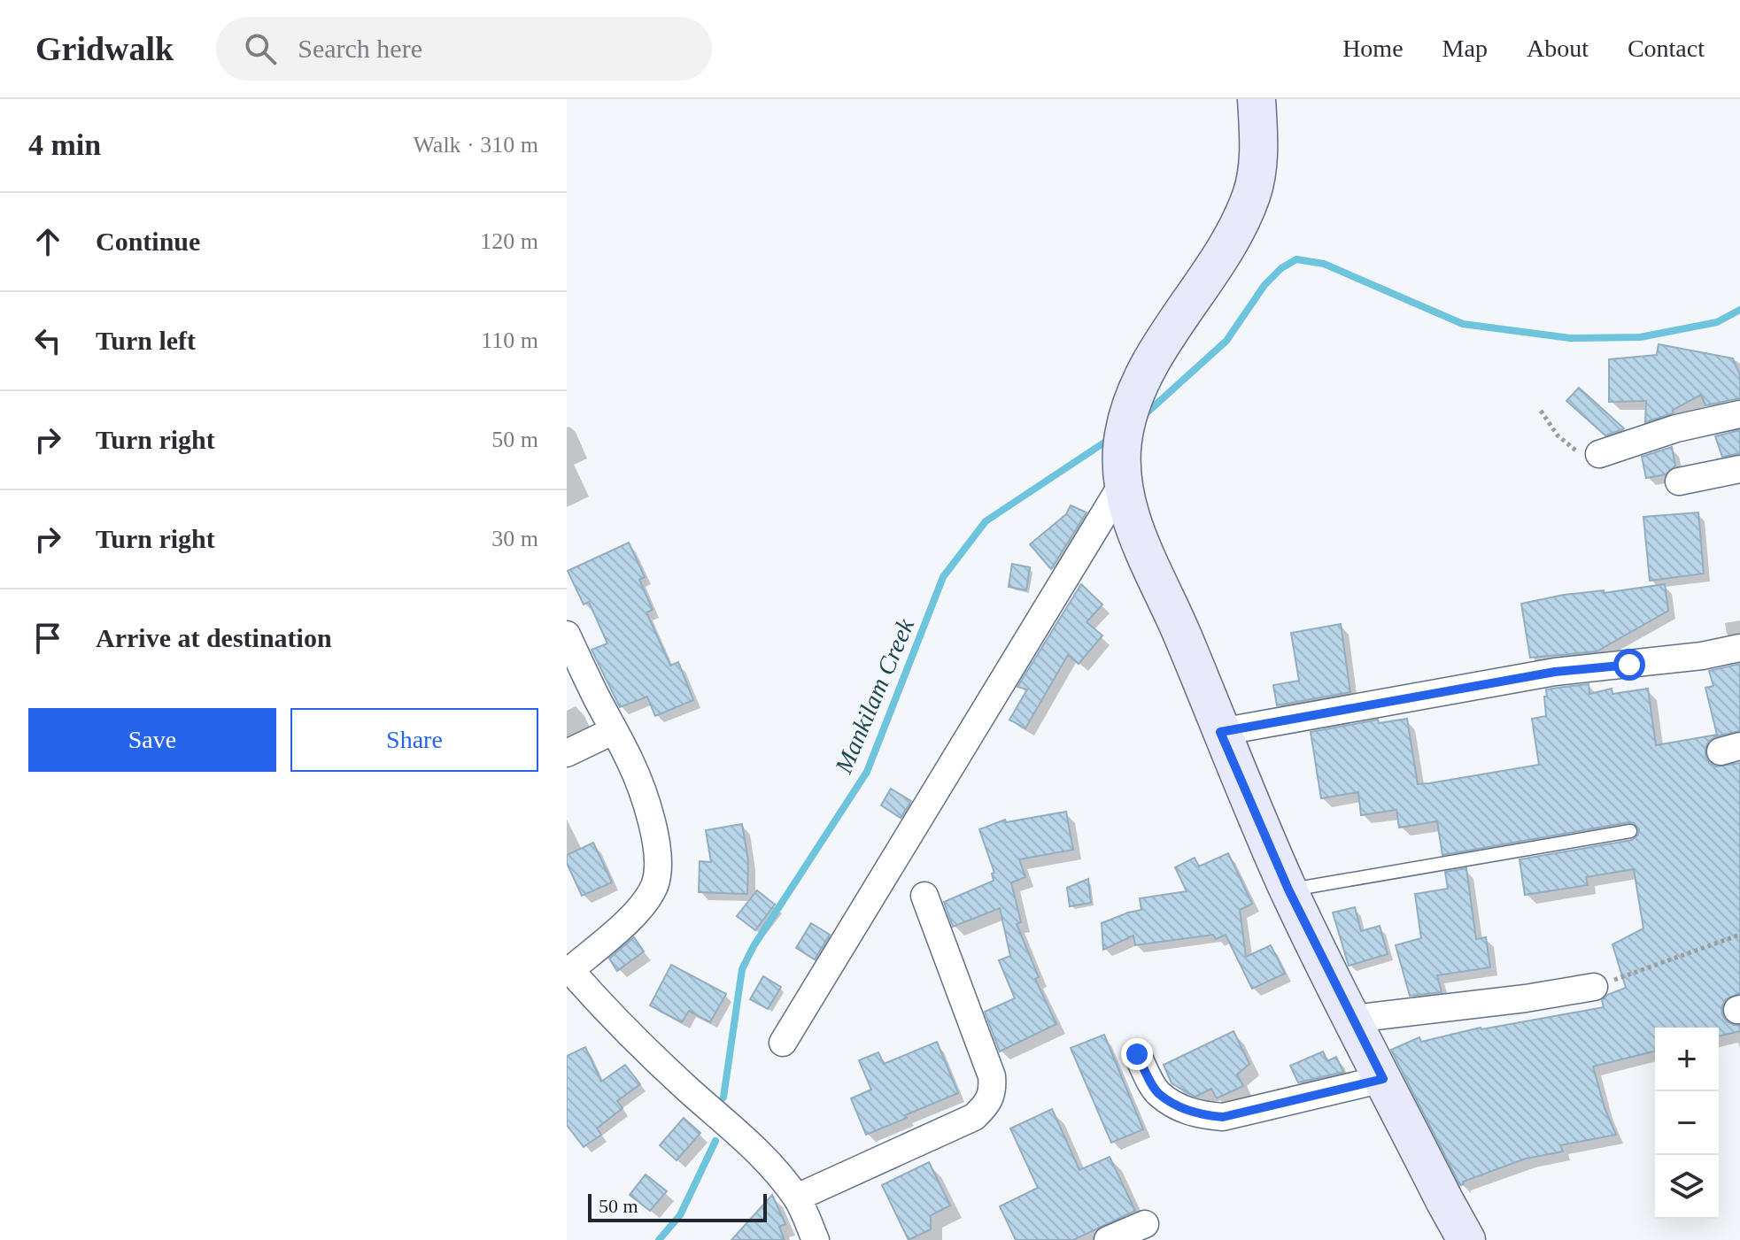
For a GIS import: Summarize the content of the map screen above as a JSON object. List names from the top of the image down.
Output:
{
  "water": ["Mankilam Creek"],
  "scale_bar": "50 m",
  "page": {
    "header": "Gridwalk",
    "search": "Search here",
    "nav": [
      "Home",
      "Map",
      "About",
      "Contact"
    ],
    "heading": ["4 min", "Walk · 310 m"],
    "list": [
      ["Continue", "120 m"],
      ["Turn left", "110 m"],
      ["Turn right", "50 m"],
      ["Turn right", "30 m"],
      "Arrive at destination"
    ],
    "buttons": ["Save", "Share"],
    "map_buttons": ["+", "−"],
    "scale": "50 m"
  }
}
